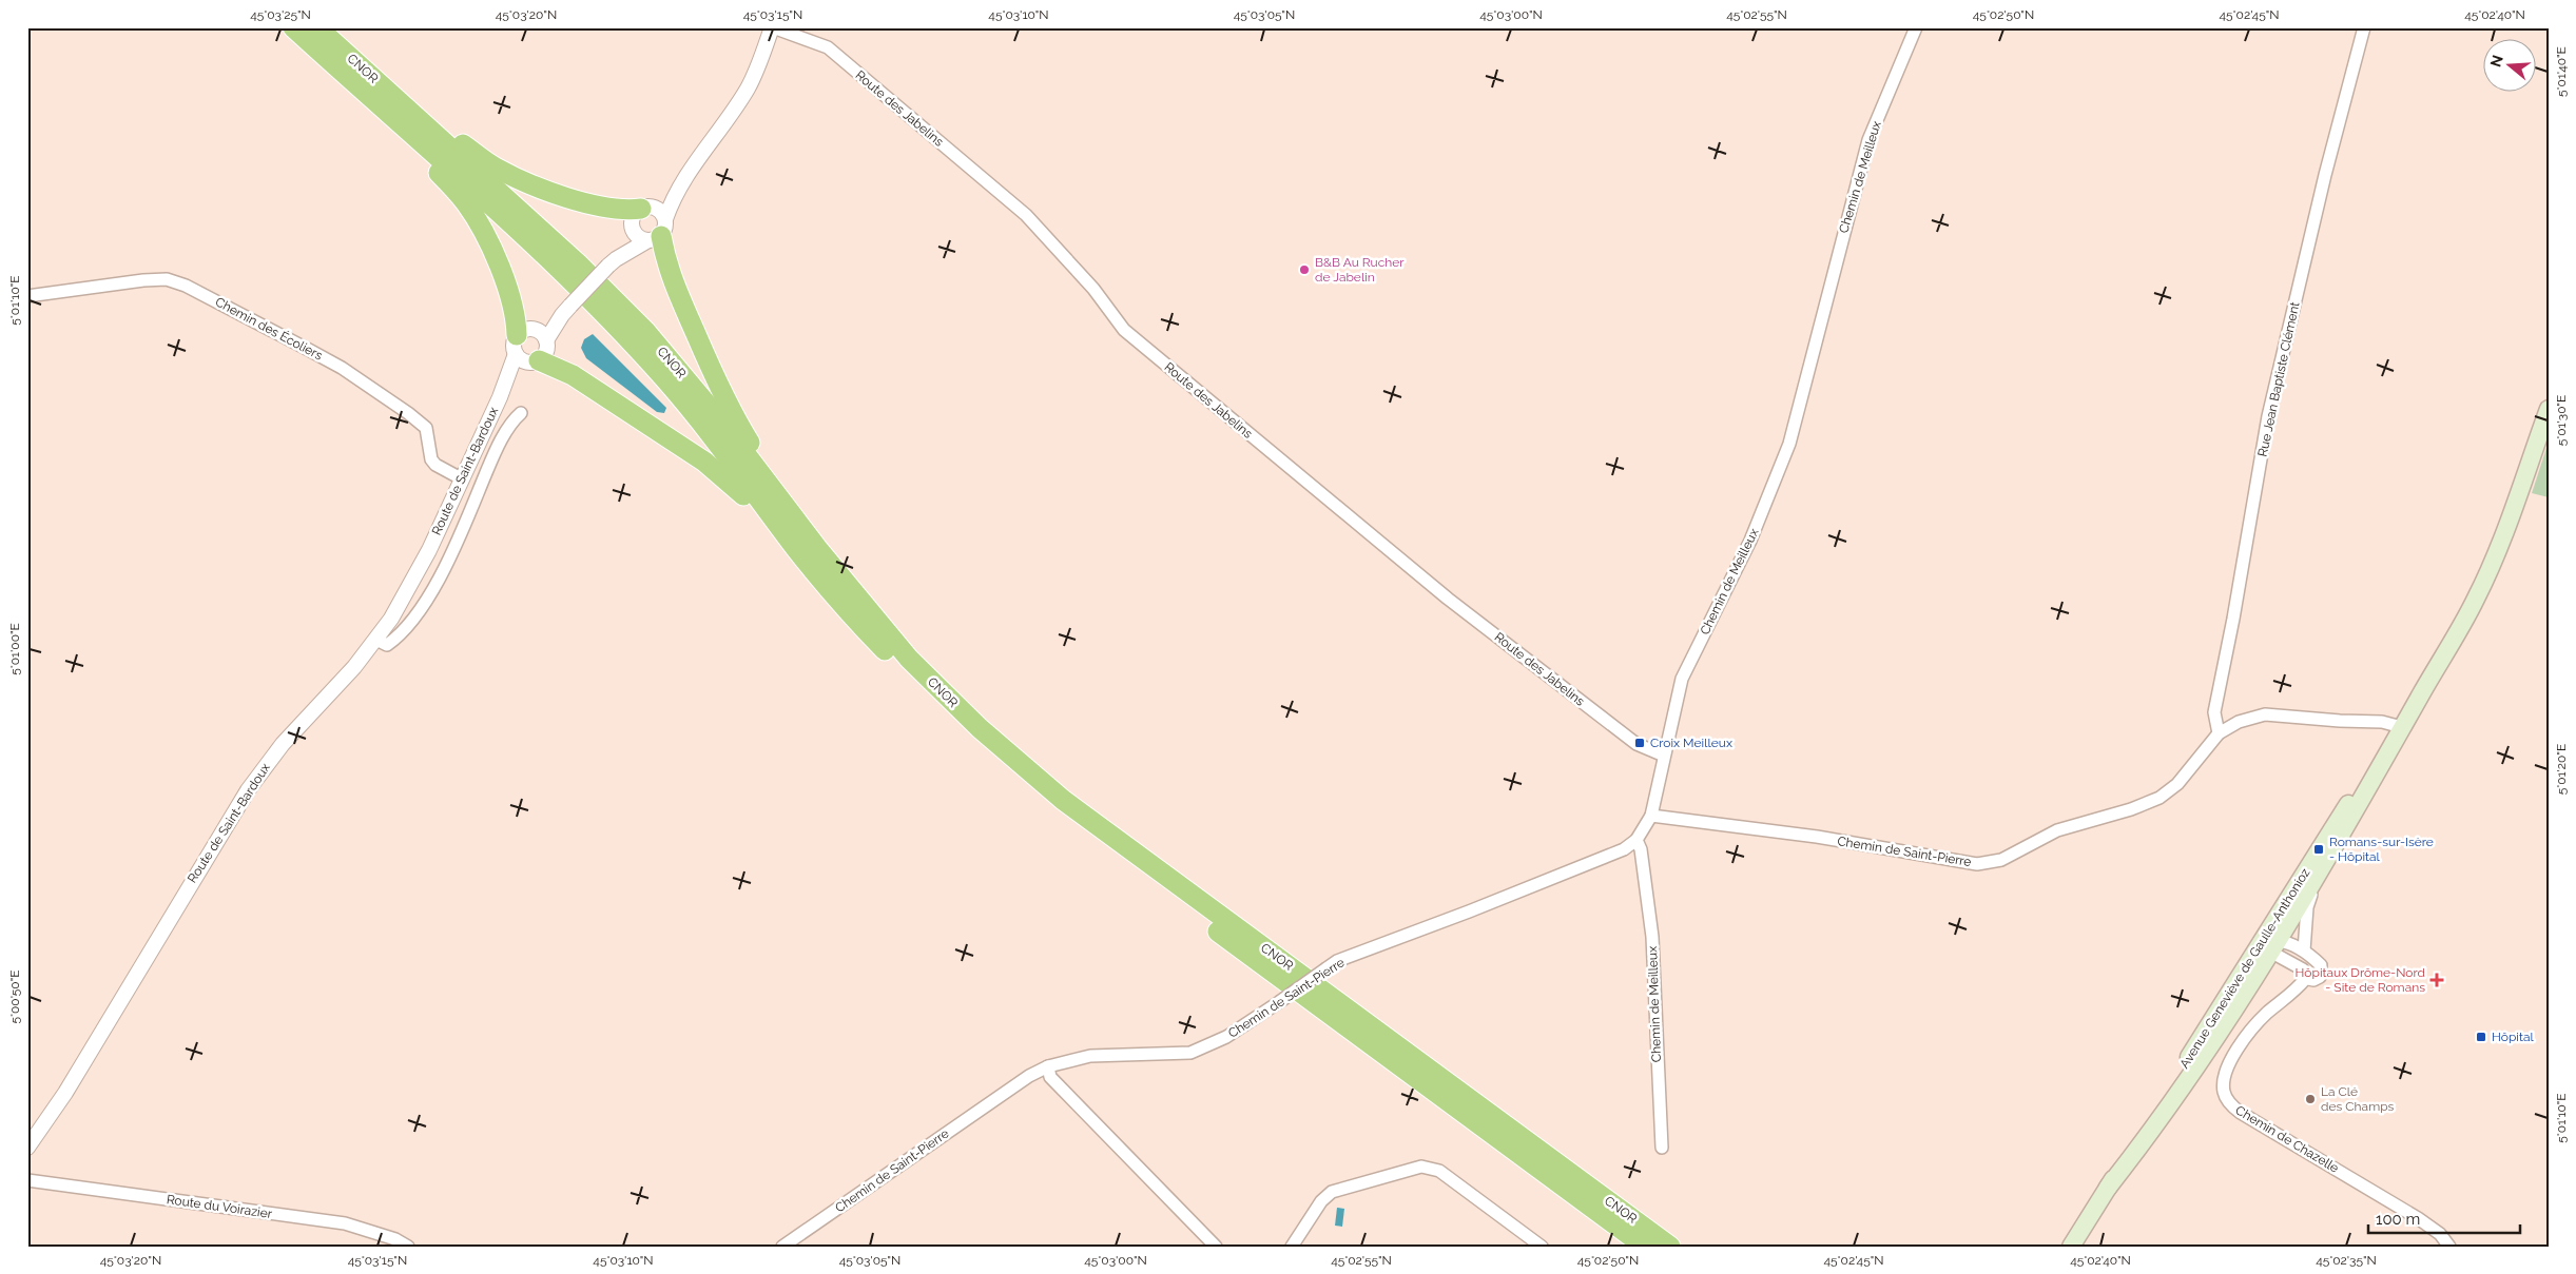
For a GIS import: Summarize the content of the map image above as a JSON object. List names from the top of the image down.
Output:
{
  "streets": {
    "highway": ["CNOR"],
    "main road": ["Avenue Geneviève de Gaulle-Anthonioz"],
    "street": [
      "Route des Jabelins",
      "Chemin de Meilleux",
      "Chemin des Écoliers",
      "Rue Jean Baptiste Clément",
      "Route de Saint-Bardoux",
      "Chemin de Saint-Pierre",
      "Chemin de Chazelle",
      "Route du Voirazier"
    ]
  },
  "crossings": [
    ["Route des Jabelins", "Chemin de Meilleux"],
    ["Chemin de Meilleux", "Chemin de Saint-Pierre"],
    ["Chemin des Écoliers", "Route de Saint-Bardoux"],
    ["Rue Jean Baptiste Clément", "Chemin de Saint-Pierre"],
    ["Chemin de Saint-Pierre", "Avenue Geneviève de Gaulle-Anthonioz"]
  ],
  "places": {
    "other": ["B&B Au Rucher de Jabelin", "La Clé des Champs"],
    "transit": ["Croix Meilleux", "Romans-sur-Isère - Hôpital", "Hôpital"],
    "health": ["Hôpitaux Drôme-Nord - Site de Romans"]
  },
  "scale_bar": "100 m",
  "north": "left",
  "coordinates": [
    "45°03'25\"N",
    "45°03'20\"N",
    "45°03'15\"N",
    "45°03'10\"N",
    "45°03'05\"N",
    "45°03'00\"N",
    "45°02'55\"N",
    "45°02'50\"N",
    "45°02'45\"N",
    "45°02'40\"N",
    "5°01'40\"E",
    "5°01'10\"E",
    "5°01'30\"E",
    "5°01'00\"E",
    "5°01'20\"E",
    "5°00'50\"E",
    "45°02'35\"N"
  ]
}
